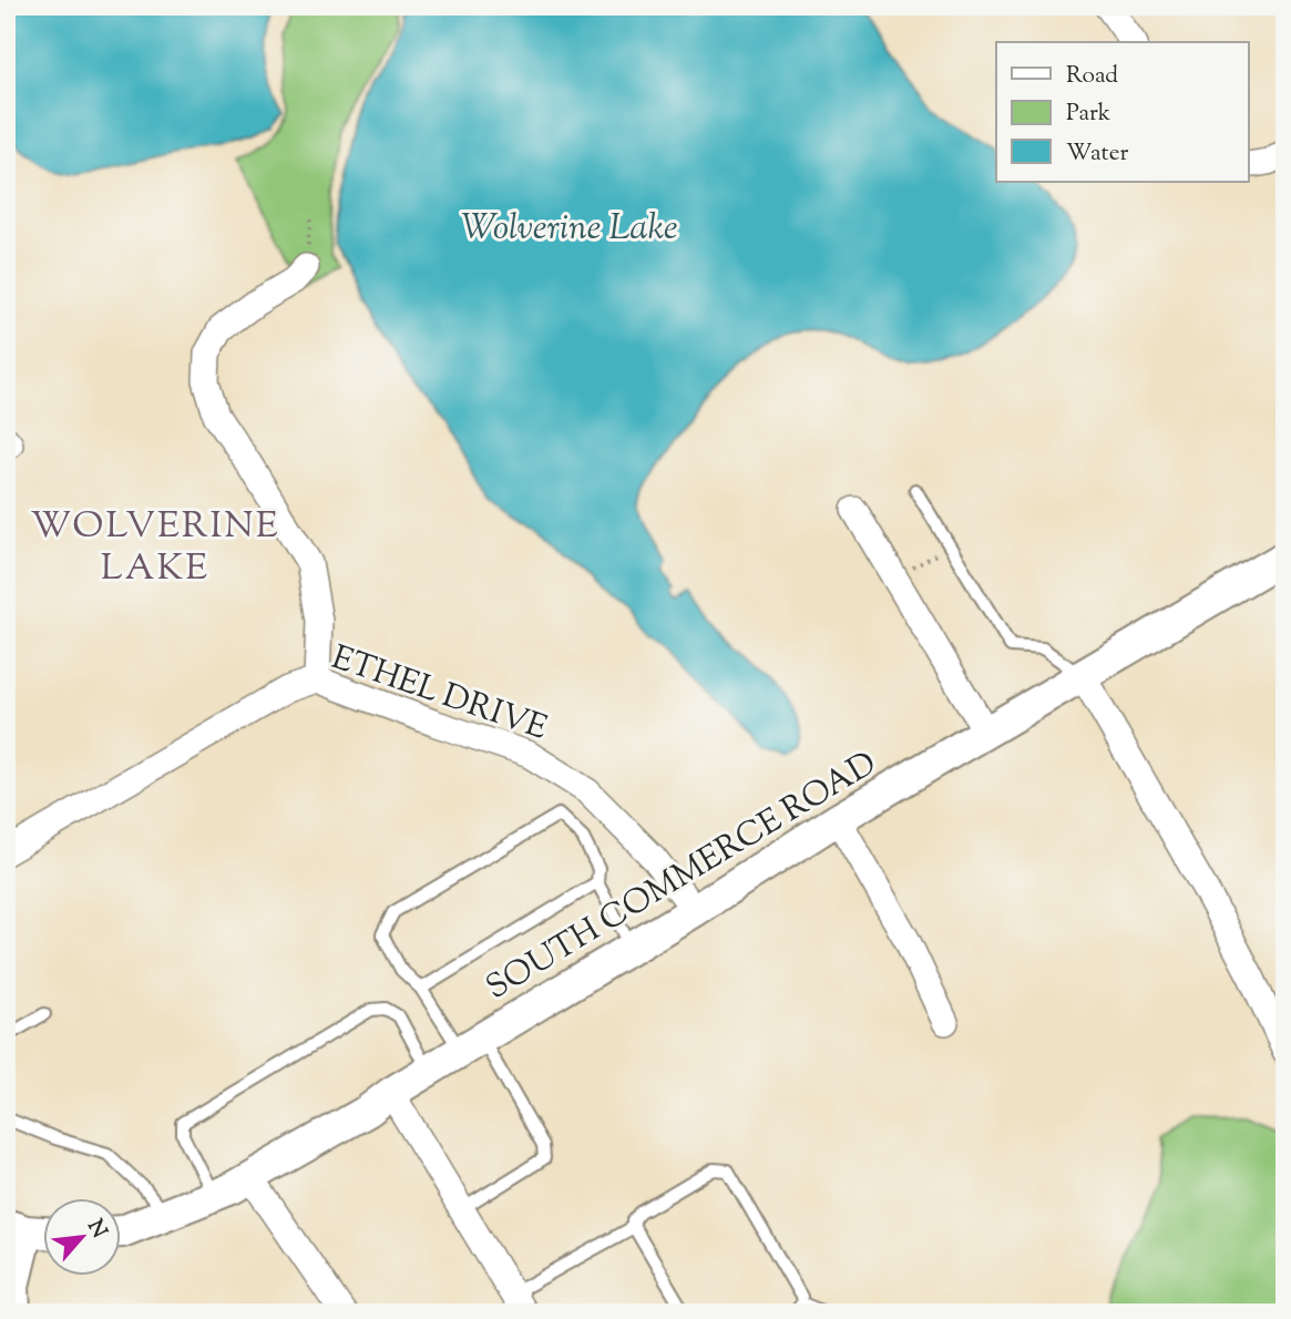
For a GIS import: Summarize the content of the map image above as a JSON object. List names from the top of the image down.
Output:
{
  "streets": {
    "street": ["ETHEL DRIVE", "SOUTH COMMERCE ROAD"]
  },
  "crossings": [
    ["ETHEL DRIVE", "SOUTH COMMERCE ROAD"]
  ],
  "districts": ["WOLVERINE LAKE"],
  "water": ["Wolverine Lake"],
  "legend": ["Road", "Park", "Water"],
  "north": "top right"
}
